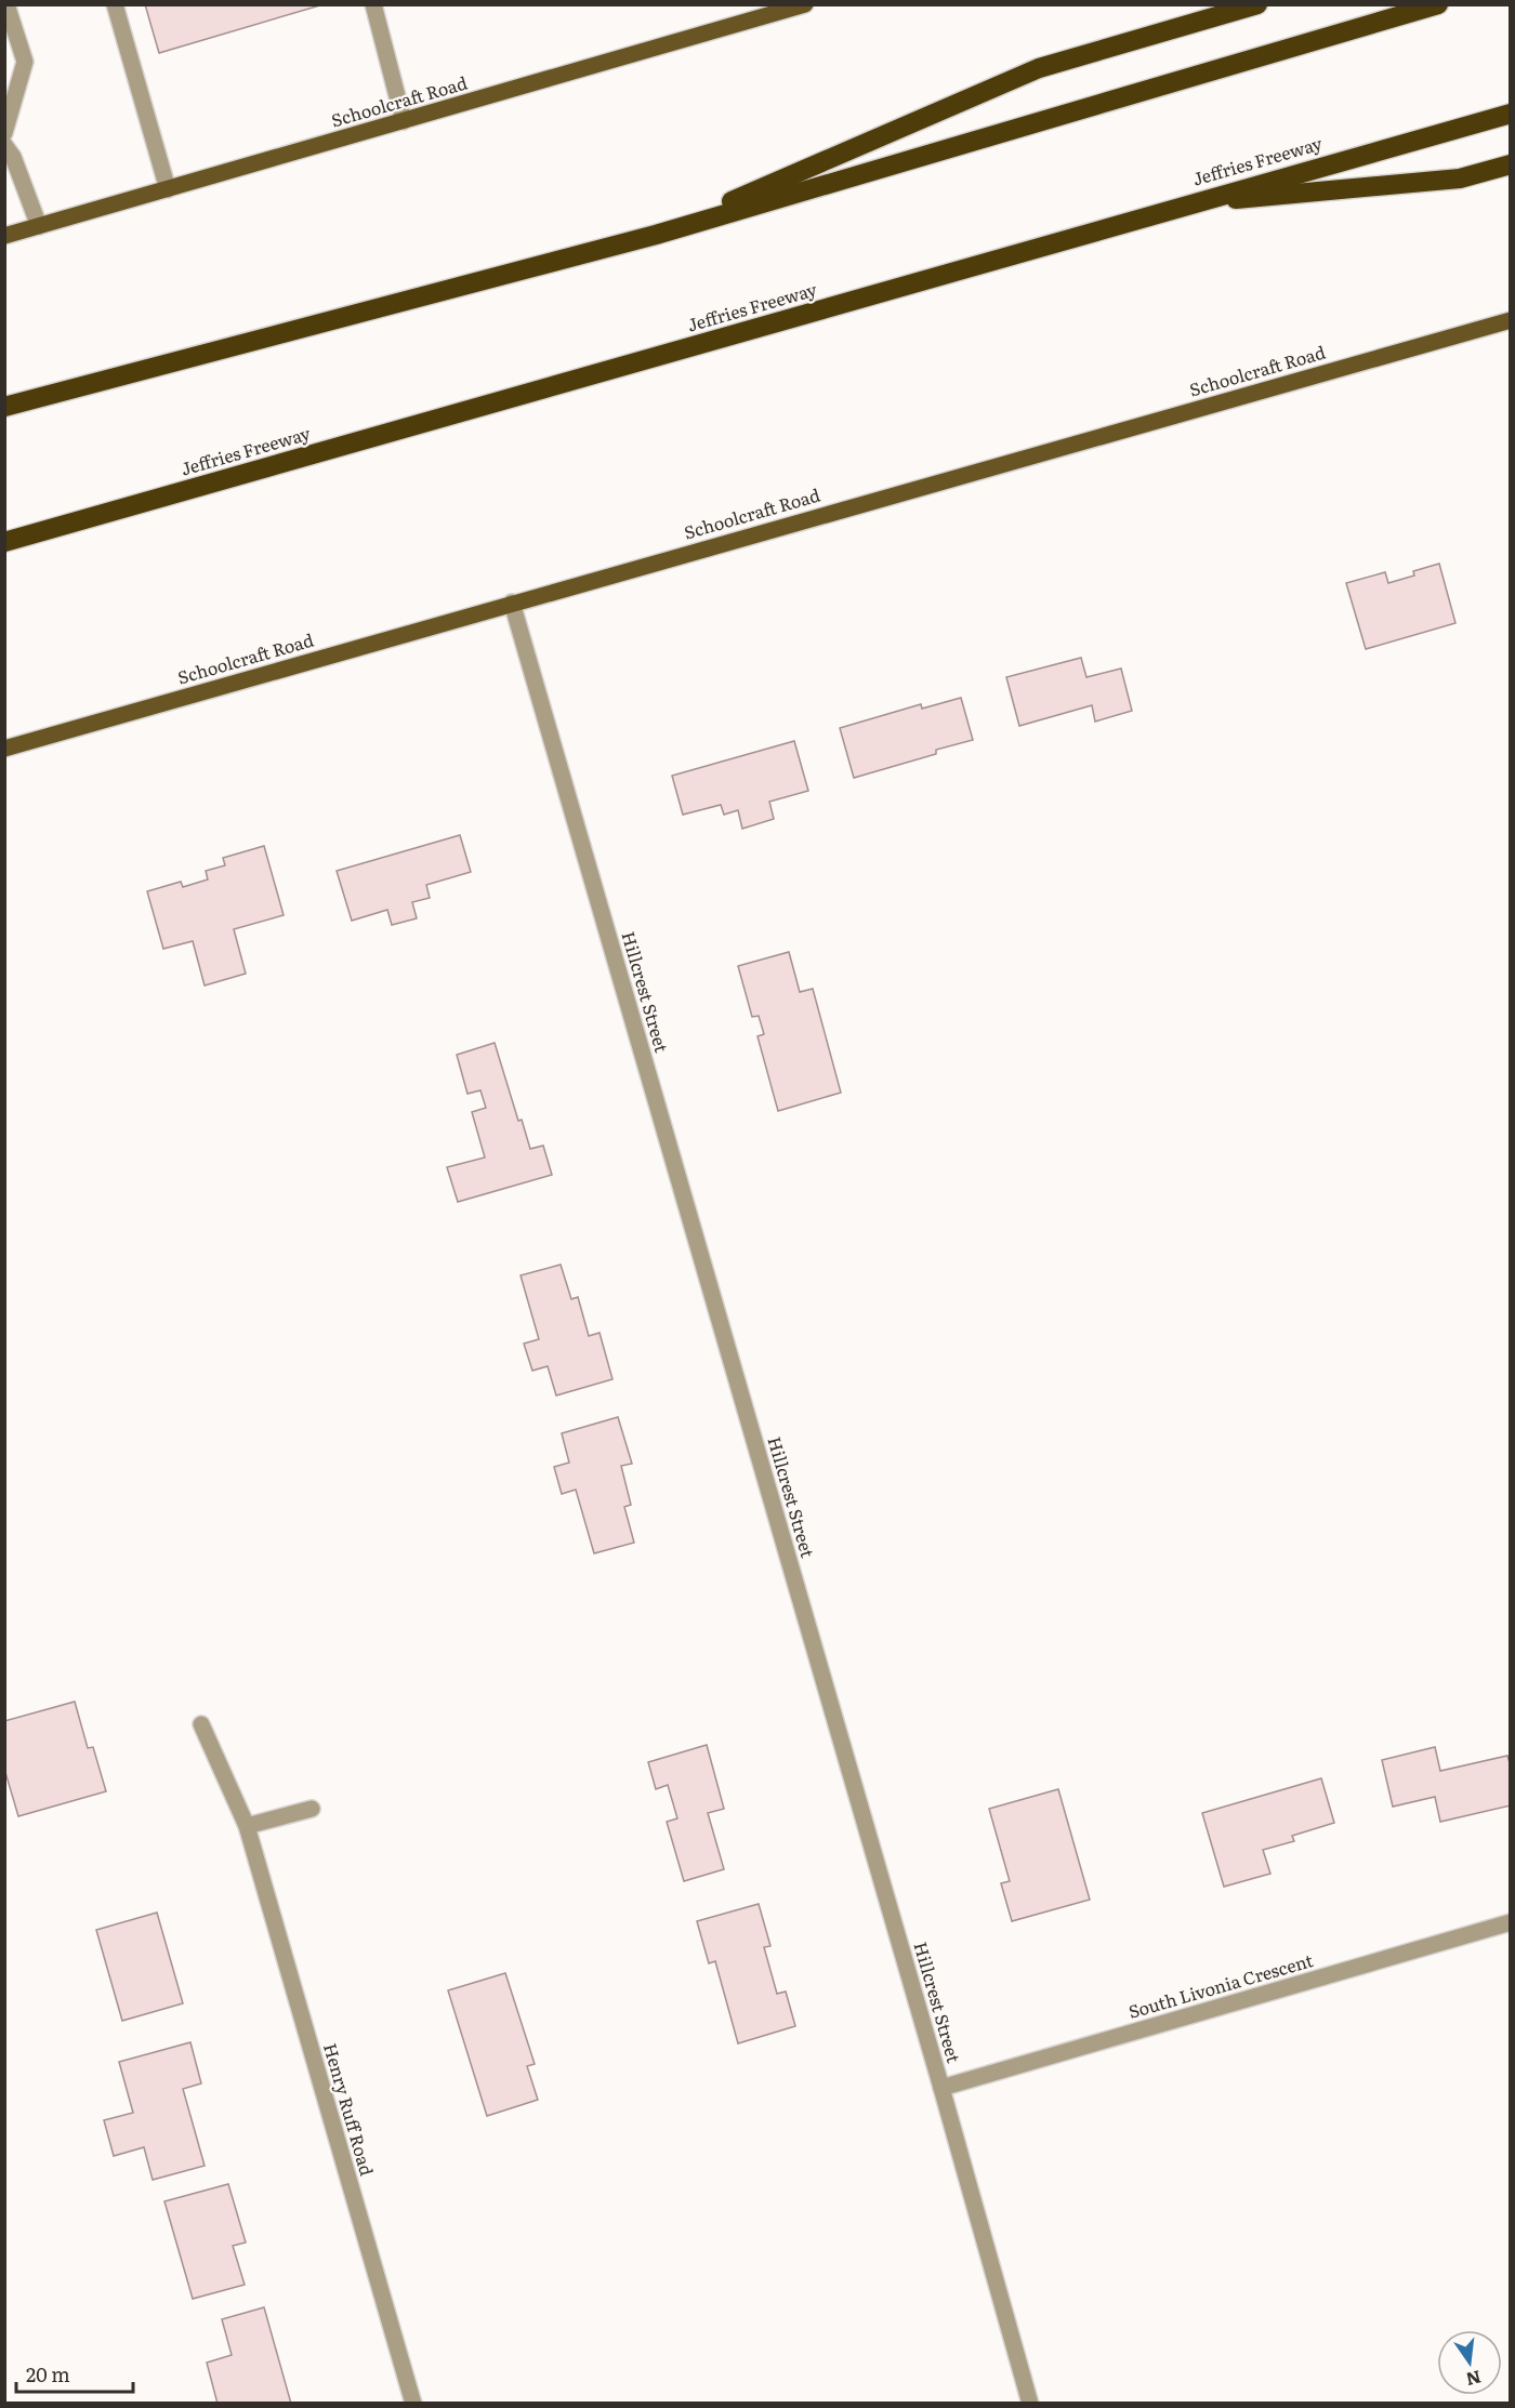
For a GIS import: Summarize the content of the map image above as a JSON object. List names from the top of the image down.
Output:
{
  "streets": {
    "highway": ["Jeffries Freeway"],
    "main road": ["Schoolcraft Road"],
    "street": ["Hillcrest Street", "South Livonia Crescent", "Henry Ruff Road"]
  },
  "crossings": [
    ["Schoolcraft Road", "Hillcrest Street"],
    ["Hillcrest Street", "South Livonia Crescent"]
  ],
  "scale_bar": "20 m",
  "north": "bottom"
}
